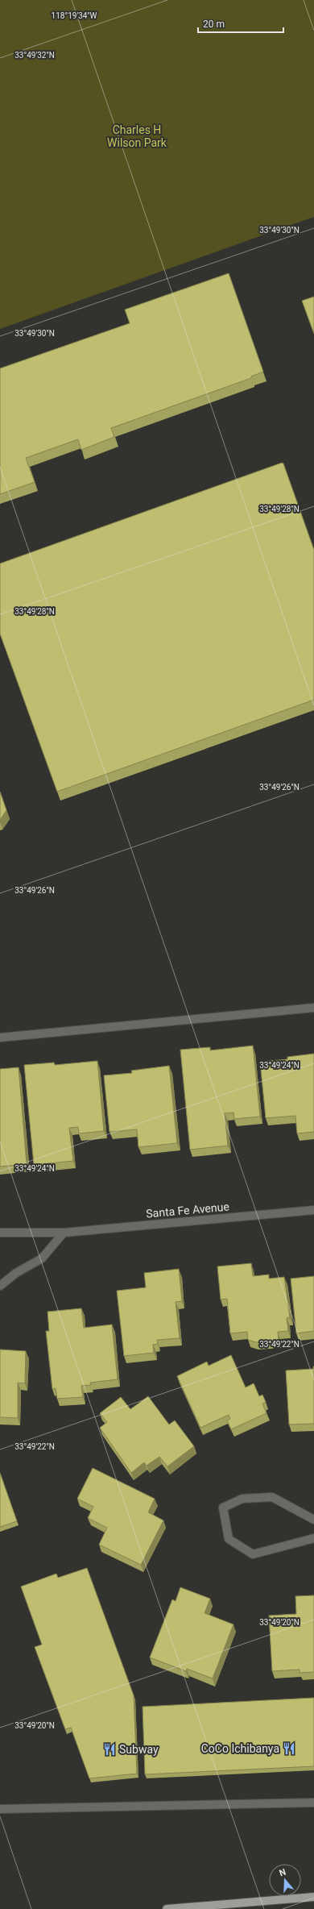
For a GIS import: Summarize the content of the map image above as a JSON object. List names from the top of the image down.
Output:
{
  "streets": {
    "street": ["Santa Fe Avenue"]
  },
  "parks": ["Charles H Wilson Park"],
  "places": {
    "restaurant": ["CoCo Ichibanya", "Subway"]
  },
  "scale_bar": "20 m",
  "north": "top",
  "coordinates": [
    "118°19'34\"W",
    "33°49'32\"N",
    "33°49'30\"N",
    "33°49'28\"N",
    "33°49'26\"N",
    "33°49'24\"N",
    "33°49'22\"N",
    "33°49'20\"N"
  ]
}
